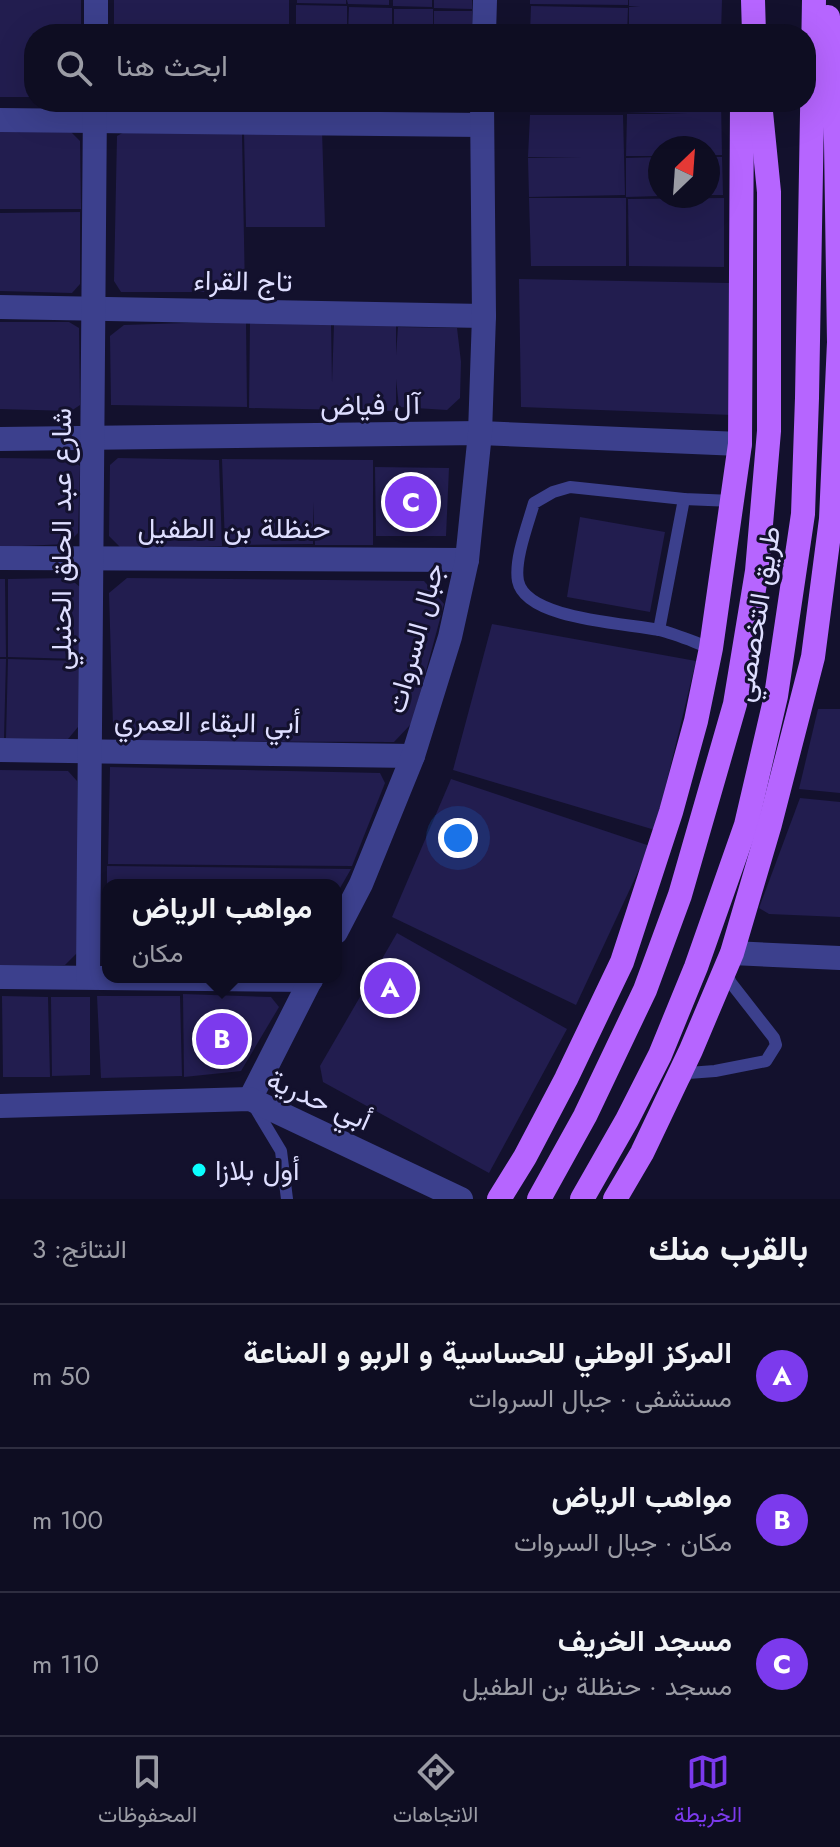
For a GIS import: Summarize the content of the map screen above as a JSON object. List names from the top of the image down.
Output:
{
  "streets": {
    "main road": ["طريق التخصصي"],
    "street": [
      "تاج القراء",
      "آل فياض",
      "حنظلة بن الطفيل",
      "شارع عبد الحلق الحنبلي",
      "جبال السروات",
      "أبي البقاء العمري",
      "أبي حدرية"
    ]
  },
  "crossings": [
    ["تاج القراء", "شارع عبد الحلق الحنبلي"],
    ["تاج القراء", "جبال السروات"],
    ["آل فياض", "شارع عبد الحلق الحنبلي"],
    ["آل فياض", "جبال السروات"],
    ["حنظلة بن الطفيل", "شارع عبد الحلق الحنبلي"],
    ["حنظلة بن الطفيل", "جبال السروات"],
    ["شارع عبد الحلق الحنبلي", "أبي البقاء العمري"],
    ["جبال السروات", "أبي البقاء العمري"]
  ],
  "places": ["أول بلازا"],
  "north": "top right",
  "page": {
    "search": "ابحث هنا",
    "pins": ["C", "A", "B"],
    "popup": ["مواهب الرياض", "مكان"],
    "heading": ["بالقرب منك", "النتائج: 3"],
    "list": [
      {
        "mark": "A",
        "name": "المركز الوطني للحساسية و الربو و المناعة",
        "note": "مستشفى · جبال السروات",
        "value": "50 m"
      },
      {
        "mark": "B",
        "name": "مواهب الرياض",
        "note": "مكان · جبال السروات",
        "value": "100 m"
      },
      {
        "mark": "C",
        "name": "مسجد الخريف",
        "note": "مسجد · حنظلة بن الطفيل",
        "value": "110 m"
      }
    ],
    "nav": ["الخريطة", "الاتجاهات", "المحفوظات"]
  }
}
